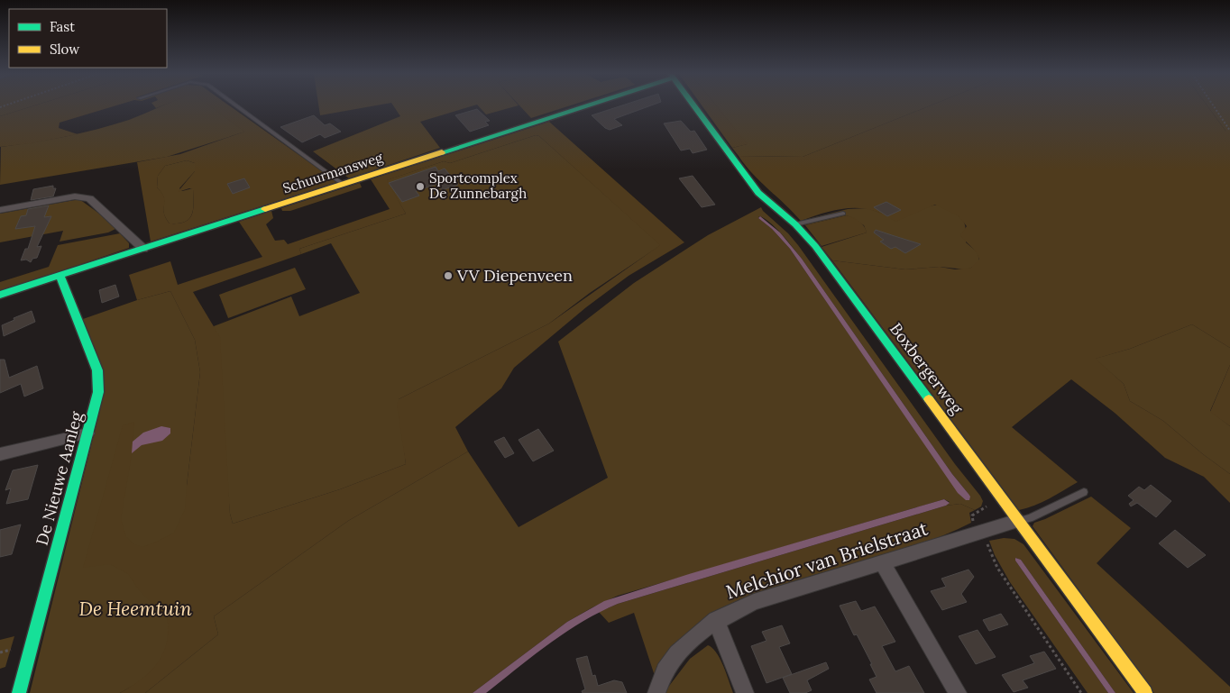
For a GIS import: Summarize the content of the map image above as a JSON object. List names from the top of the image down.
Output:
{
  "streets": {
    "street": [
      "Schuurmansweg",
      "Boxbergerweg",
      "De Nieuwe Aanleg",
      "Melchior van Brielstraat"
    ]
  },
  "crossings": [
    ["Schuurmansweg", "De Nieuwe Aanleg"],
    ["Boxbergerweg", "Melchior van Brielstraat"]
  ],
  "parks": ["De Heemtuin"],
  "places": ["Sportcomplex De Zunnebargh", "VV Diepenveen"],
  "legend": ["Fast", "Slow"]
}
